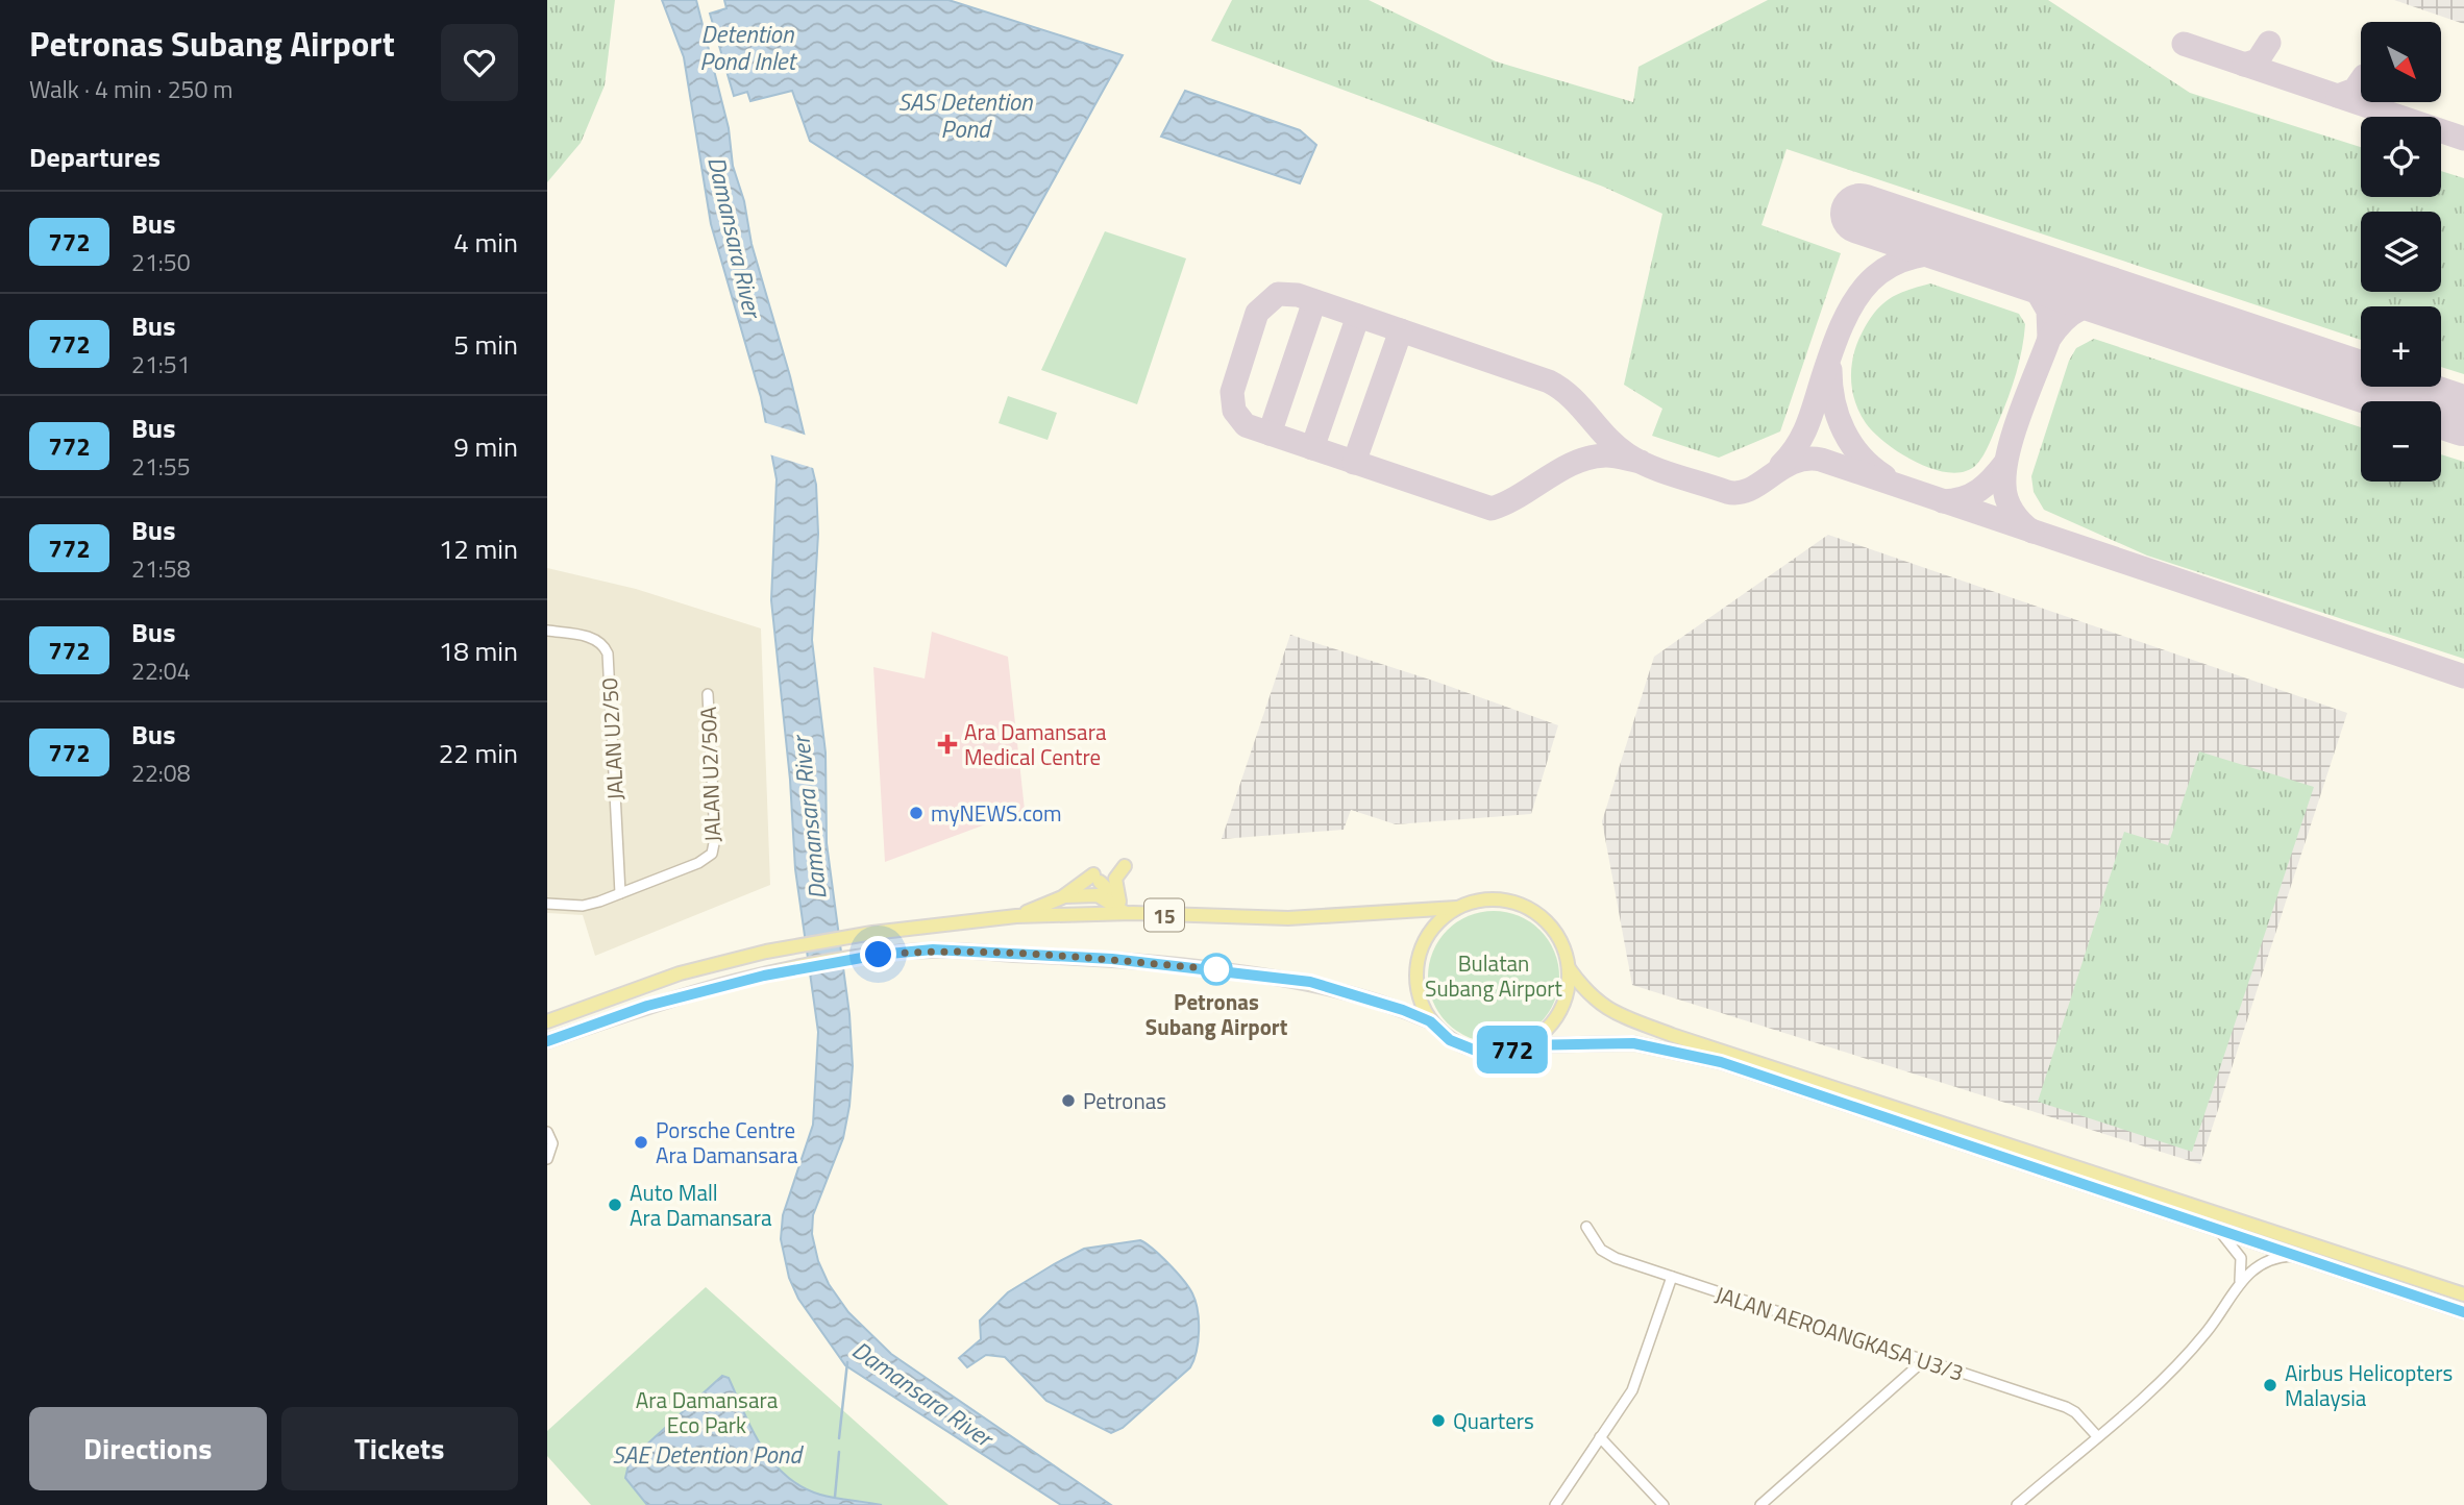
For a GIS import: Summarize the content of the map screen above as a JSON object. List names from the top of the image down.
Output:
{
  "streets": {
    "main road": ["15"],
    "street": ["JALAN U2/50", "JALAN U2/50A", "JALAN AEROANGKASA U3/3"]
  },
  "crossings": [
    ["JALAN U2/50", "JALAN U2/50A"]
  ],
  "water": [
    "Detention Pond Inlet",
    "SAS Detention Pond",
    "Damansara River",
    "SAE Detention Pond"
  ],
  "parks": ["Bulatan Subang Airport", "Ara Damansara Eco Park"],
  "places": {
    "health": ["Ara Damansara Medical Centre"],
    "other": [
      "myNEWS.com",
      "Petronas Subang Airport",
      "Petronas",
      "Porsche Centre Ara Damansara",
      "Auto Mall Ara Damansara",
      "Airbus Helicopters Malaysia",
      "Quarters"
    ]
  },
  "lines": ["bus line 772"],
  "north": "bottom right",
  "page": {
    "heading": [
      ["Petronas Subang Airport", "Walk · 4 min · 250 m"],
      "Departures"
    ],
    "on_map": "772",
    "map_buttons": ["+", "−"],
    "list": [
      {
        "mark": "772",
        "name": "Bus",
        "note": "21:50",
        "value": "4 min"
      },
      {
        "mark": "772",
        "name": "Bus",
        "note": "21:51",
        "value": "5 min"
      },
      {
        "mark": "772",
        "name": "Bus",
        "note": "21:55",
        "value": "9 min"
      },
      {
        "mark": "772",
        "name": "Bus",
        "note": "21:58",
        "value": "12 min"
      },
      {
        "mark": "772",
        "name": "Bus",
        "note": "22:04",
        "value": "18 min"
      },
      {
        "mark": "772",
        "name": "Bus",
        "note": "22:08",
        "value": "22 min"
      }
    ],
    "buttons": ["Directions", "Tickets"]
  }
}
